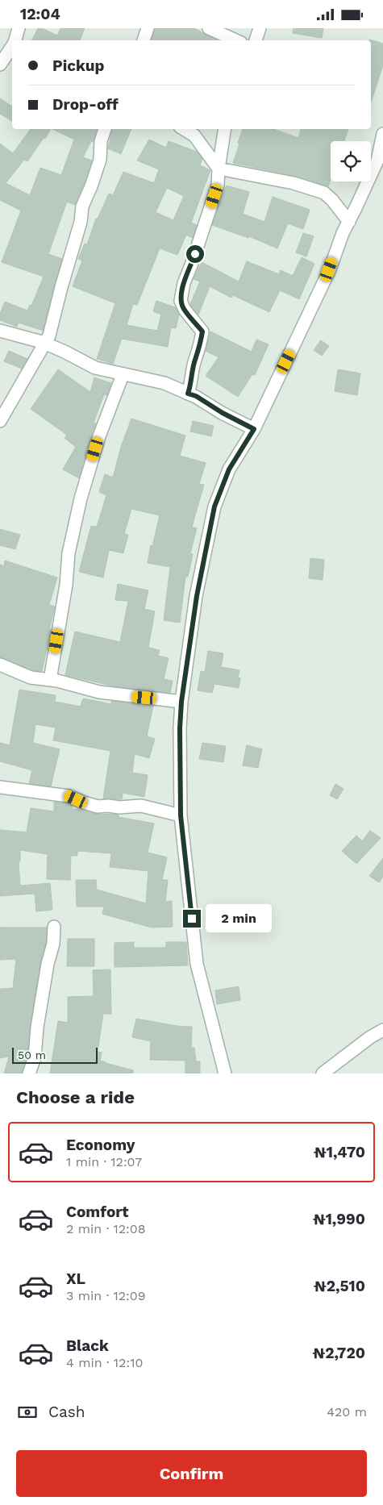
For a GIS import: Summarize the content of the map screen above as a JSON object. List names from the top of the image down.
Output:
{
  "scale_bar": "50 m",
  "page": {
    "status": "12:04",
    "banner": ["Pickup", "Drop-off"],
    "bubble": "2 min",
    "scale": "50 m",
    "heading": "Choose a ride",
    "list": [
      {
        "name": "Economy",
        "note": "1 min · 12:07",
        "value": "₦1,470"
      },
      {
        "name": "Comfort",
        "note": "2 min · 12:08",
        "value": "₦1,990"
      },
      {
        "name": "XL",
        "note": "3 min · 12:09",
        "value": "₦2,510"
      },
      {
        "name": "Black",
        "note": "4 min · 12:10",
        "value": "₦2,720"
      }
    ],
    "pay": ["Cash", "420 m"],
    "buttons": "Confirm"
  }
}
